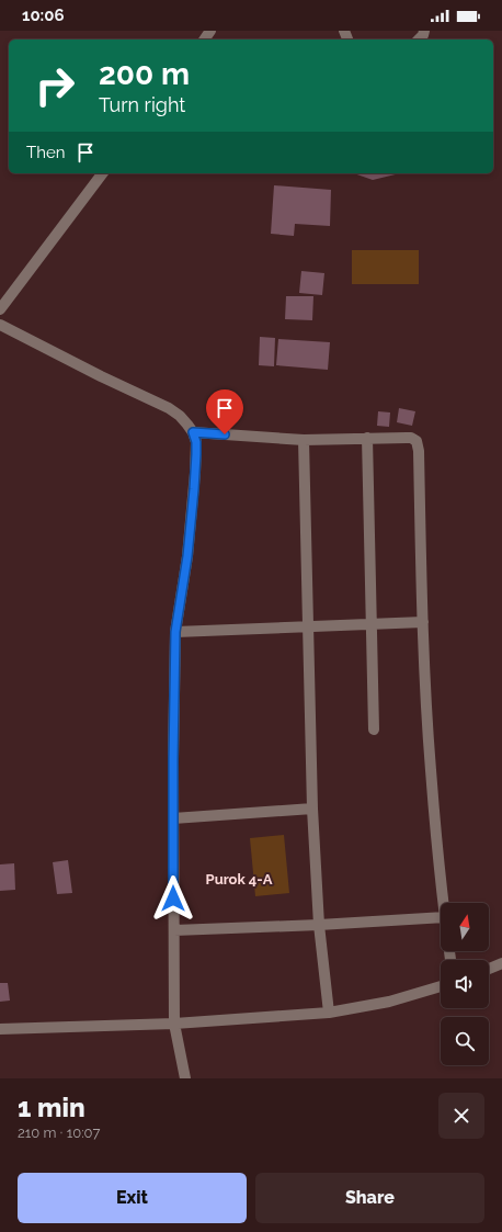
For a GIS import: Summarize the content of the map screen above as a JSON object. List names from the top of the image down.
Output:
{
  "districts": ["Purok 4-A"],
  "north": "top",
  "page": {
    "status": "10:06",
    "turn": ["200 m", "Turn right"],
    "then": "Then",
    "heading": ["1 min", "210 m · 10:07"],
    "buttons": ["Exit", "Share"]
  }
}
